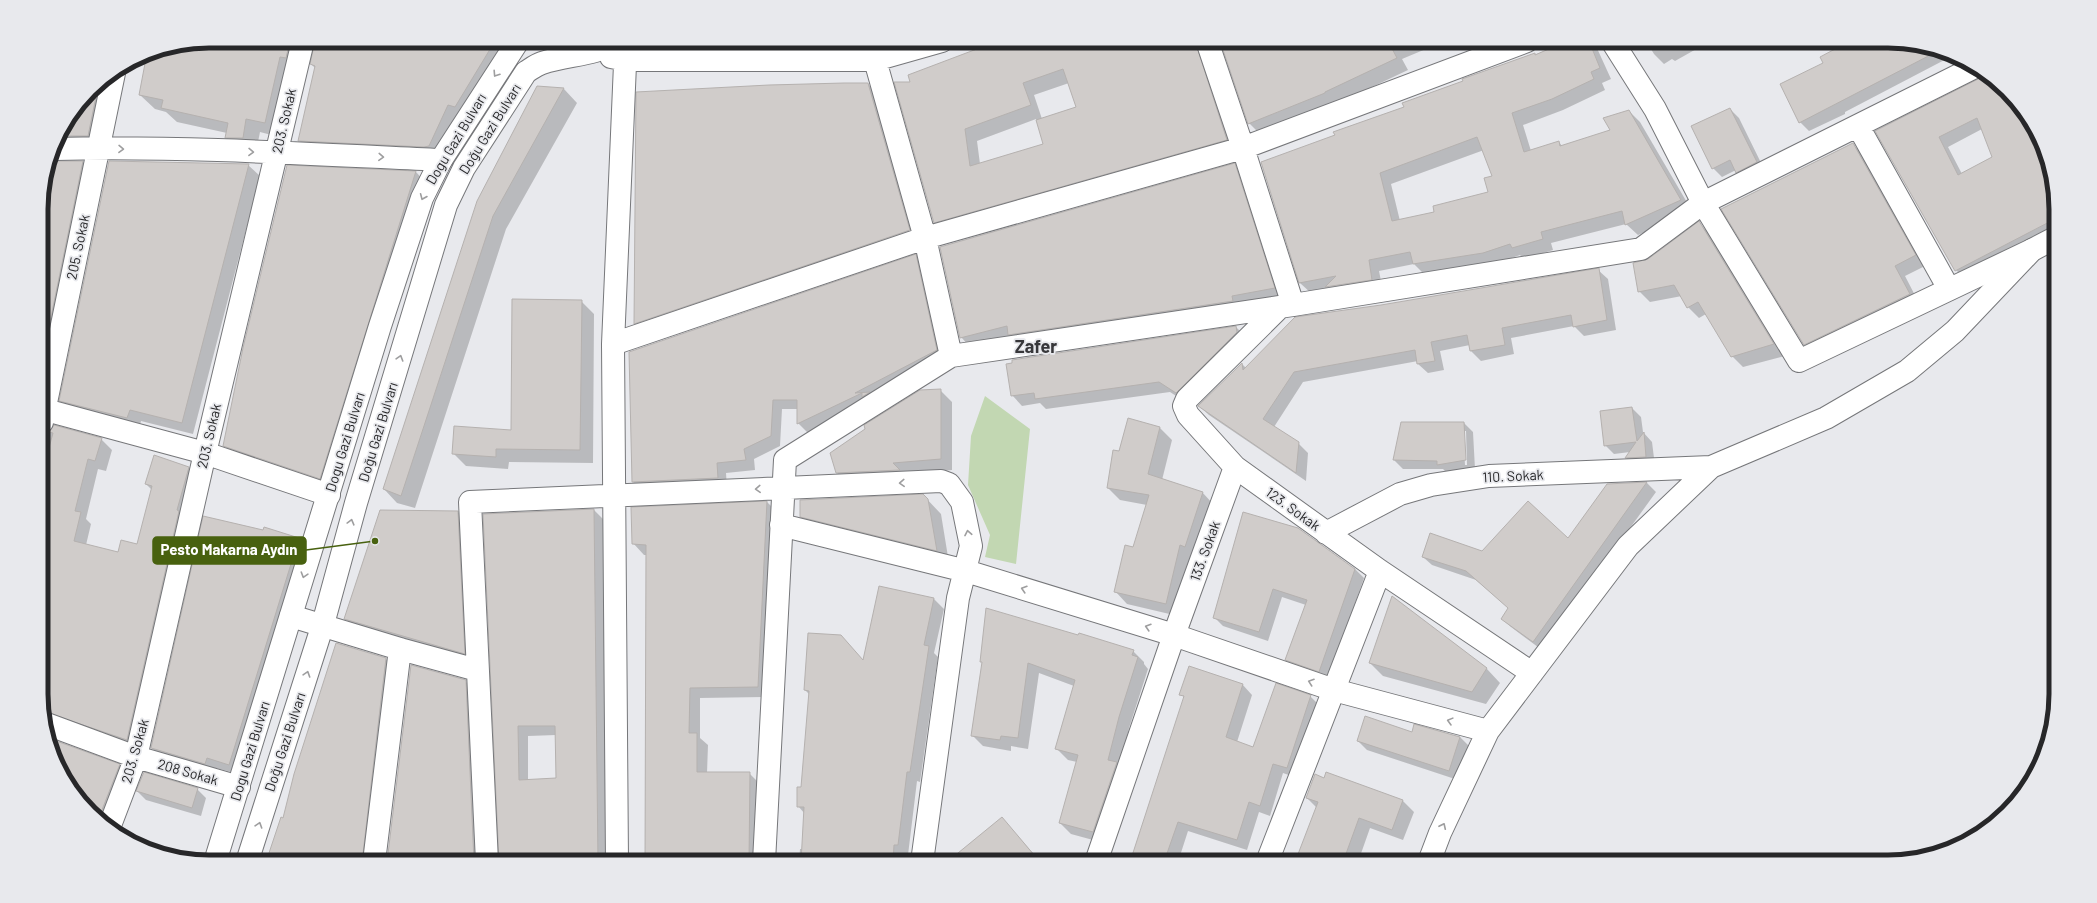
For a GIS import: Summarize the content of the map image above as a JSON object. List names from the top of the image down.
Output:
{
  "streets": {
    "street": [
      "203. Sokak",
      "Doğu Gazi Bulvarı",
      "Dogu Gazi Bulvarı",
      "205. Sokak",
      "110. Sokak",
      "123. Sokak",
      "133. Sokak",
      "208 Sokak"
    ]
  },
  "crossings": [
    ["203. Sokak", "208 Sokak"],
    ["Dogu Gazi Bulvarı", "208 Sokak"],
    ["110. Sokak", "123. Sokak"],
    ["123. Sokak", "133. Sokak"]
  ],
  "one_way": ["Dogu Gazi Bulvarı"],
  "districts": ["Zafer"],
  "places": ["Pesto Makarna Aydın"]
}
